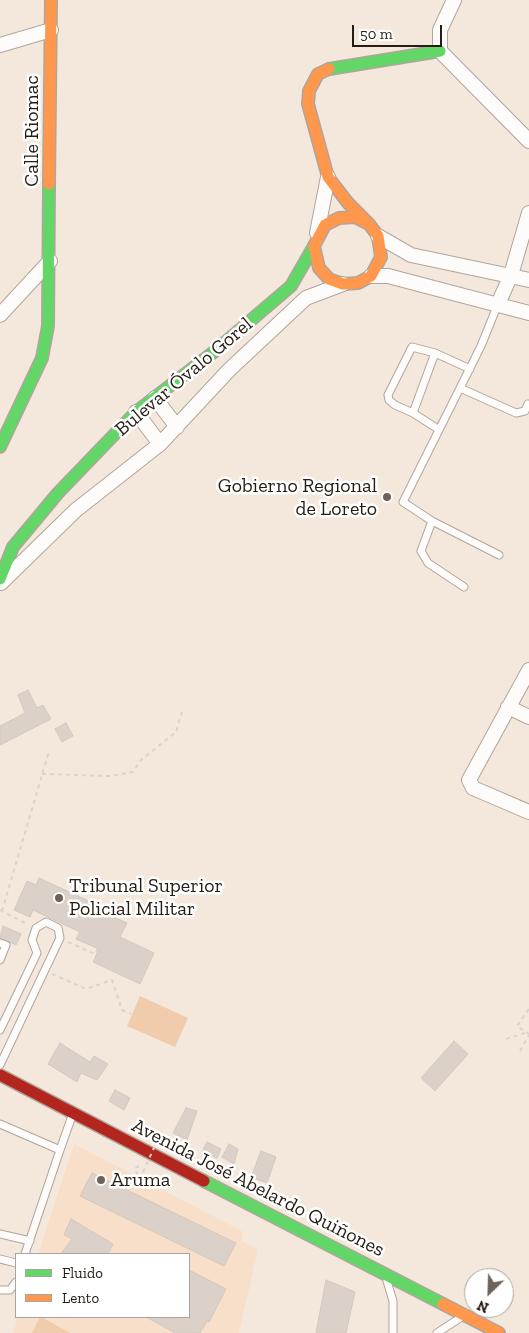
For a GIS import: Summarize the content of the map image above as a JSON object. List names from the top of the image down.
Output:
{
  "streets": {
    "street": ["Calle Riomac", "Bulevar Óvalo Gorel", "Avenida José Abelardo Quiñones"]
  },
  "places": ["Gobierno Regional de Loreto", "Tribunal Superior Policial Militar", "Aruma"],
  "legend": ["Fluido", "Lento"],
  "scale_bar": "50 m",
  "north": "bottom left"
}
